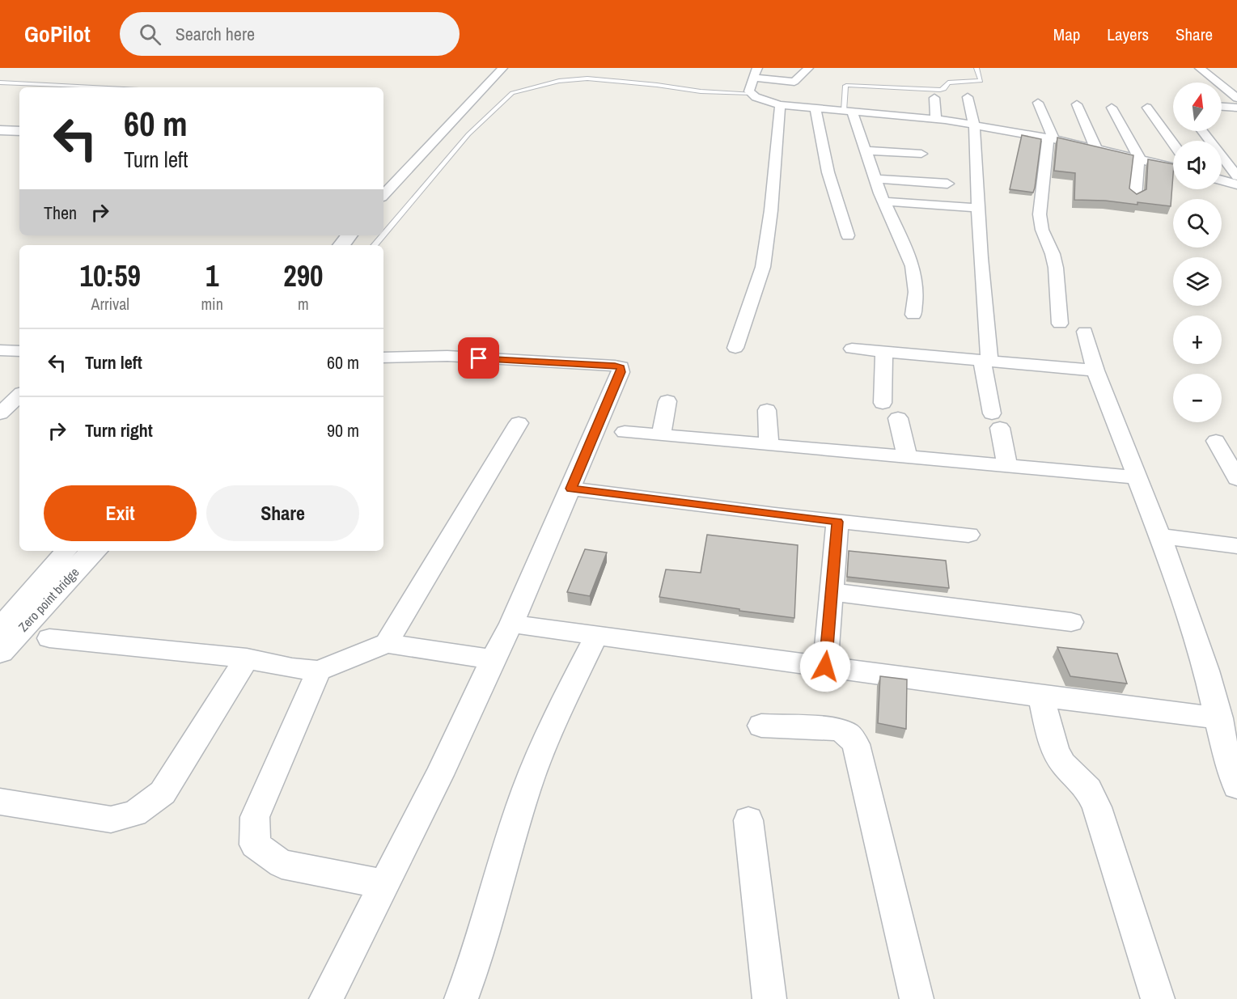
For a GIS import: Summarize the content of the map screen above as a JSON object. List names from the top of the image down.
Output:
{
  "streets": {
    "street": ["Zero point bridge"]
  },
  "north": "top",
  "page": {
    "header": "GoPilot",
    "search": "Search here",
    "nav": ["Map", "Layers", "Share"],
    "map_buttons": ["+", "−"],
    "turn": ["60 m", "Turn left"],
    "then": "Then",
    "eta": [
      "10:59",
      "Arrival",
      "1",
      "min",
      "290",
      "m"
    ],
    "list": [
      {
        "name": "Turn left",
        "value": "60 m"
      },
      {
        "name": "Turn right",
        "value": "90 m"
      }
    ],
    "buttons": ["Exit", "Share"]
  }
}
